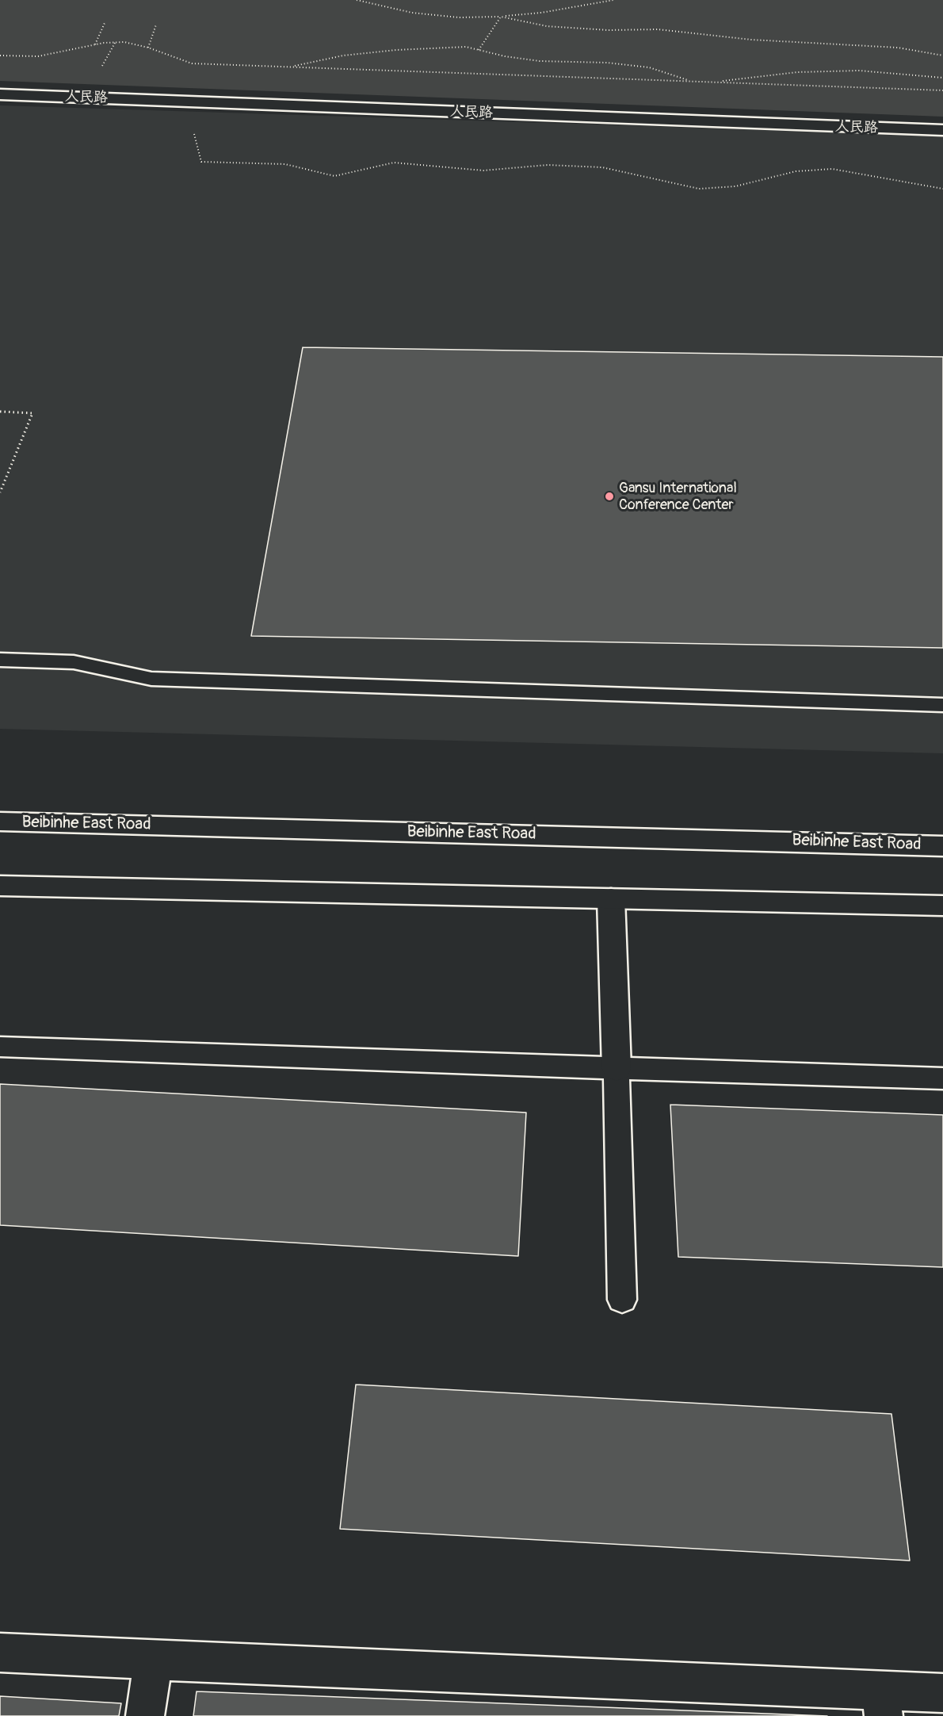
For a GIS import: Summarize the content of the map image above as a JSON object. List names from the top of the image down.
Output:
{
  "streets": {
    "street": ["人民路", "Beibinhe East Road"]
  },
  "places": ["Gansu International Conference Center"]
}
